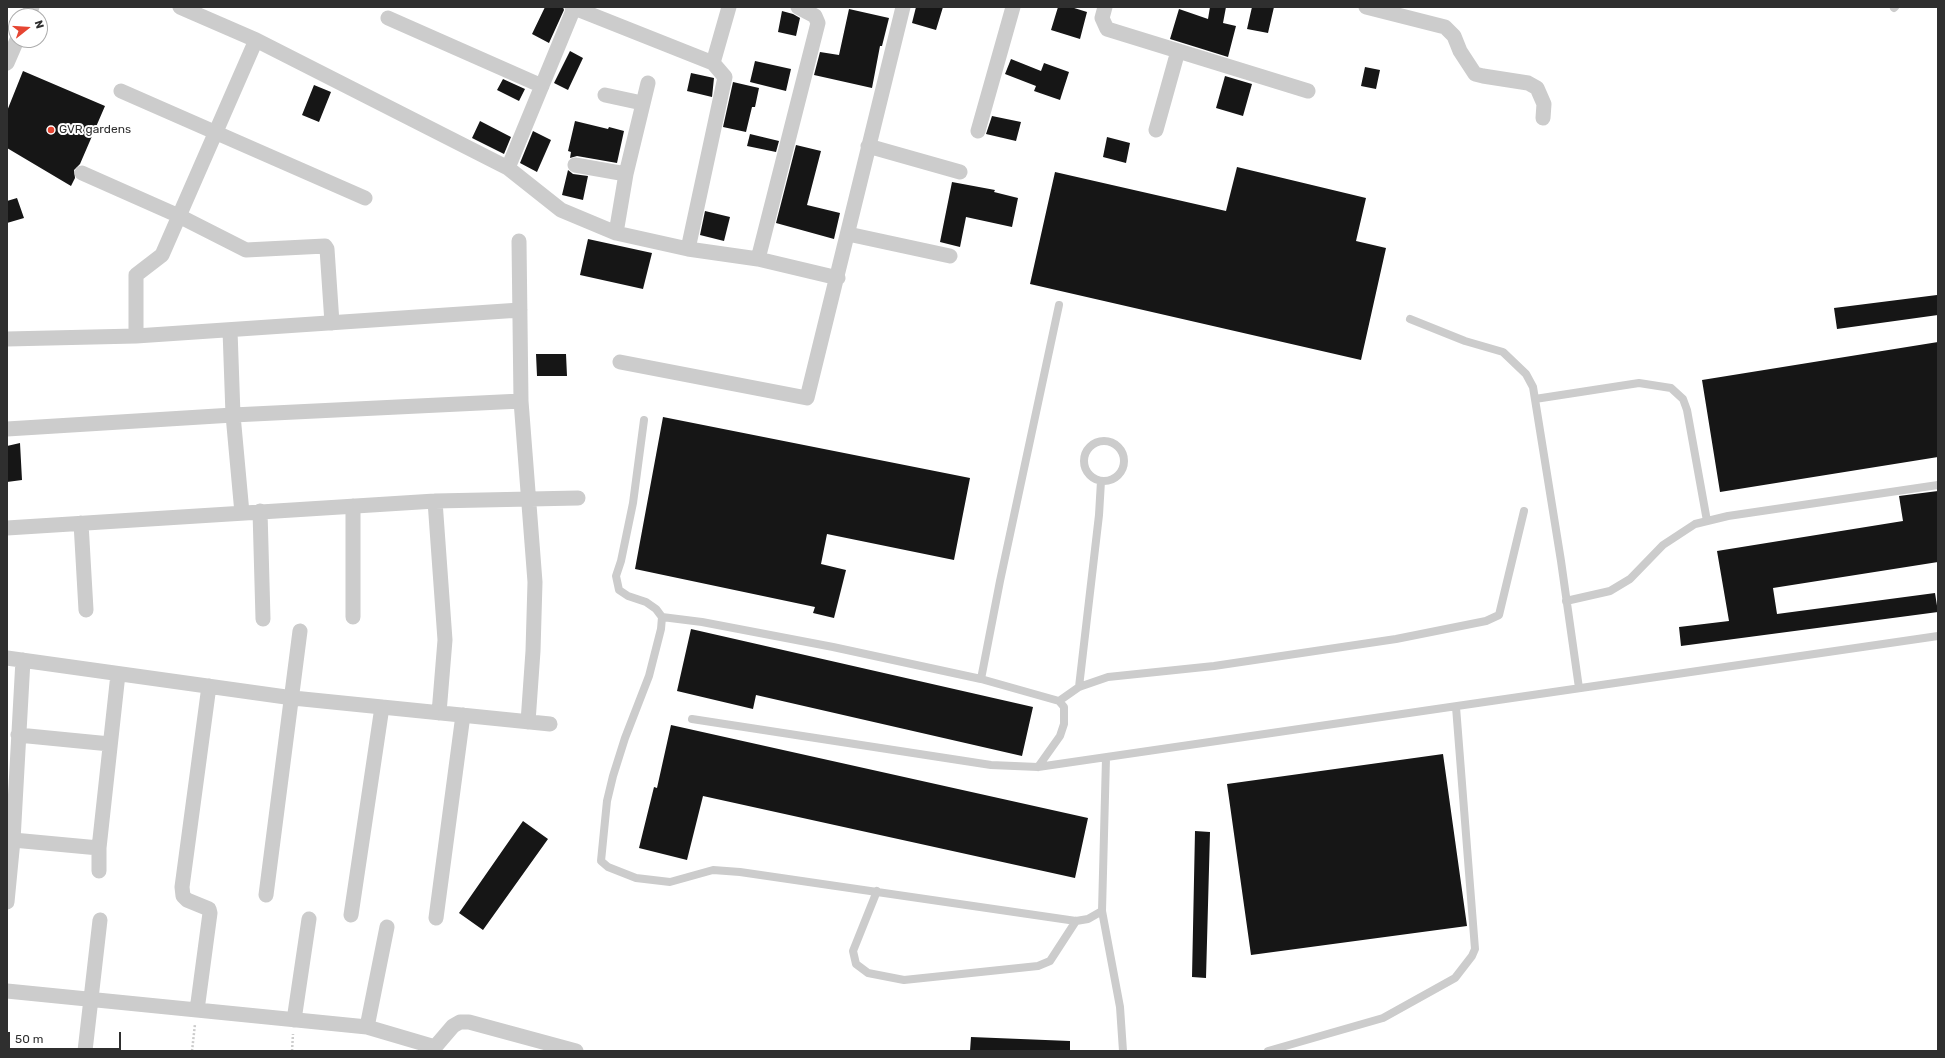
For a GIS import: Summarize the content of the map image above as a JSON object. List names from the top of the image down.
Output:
{
  "places": ["GVR gardens"],
  "scale_bar": "50 m",
  "north": "right"
}
